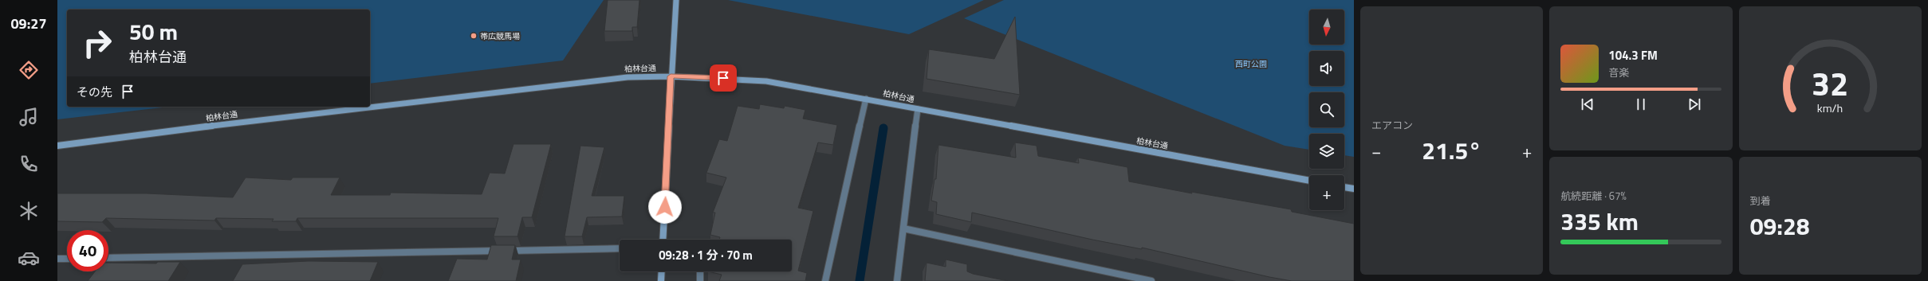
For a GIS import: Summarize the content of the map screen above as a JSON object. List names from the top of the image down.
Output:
{
  "streets": {
    "street": ["柏林台通"]
  },
  "parks": ["西町公園"],
  "places": ["帯広競馬場"],
  "north": "bottom",
  "page": {
    "tabs": "09:27",
    "tile": [
      "エアコン",
      ["航続距離 · 67%", "335 km"],
      ["到着", "09:28"]
    ],
    "map_buttons": "+",
    "turn": ["50 m", "柏林台通"],
    "song": ["104.3 FM", "音楽"],
    "then": "その先",
    "heat": ["−", "21.5°", "+"],
    "limit": "40",
    "trip": "09:28 · 1 分 · 70 m",
    "gauge": ["32", "km/h"]
  }
}
